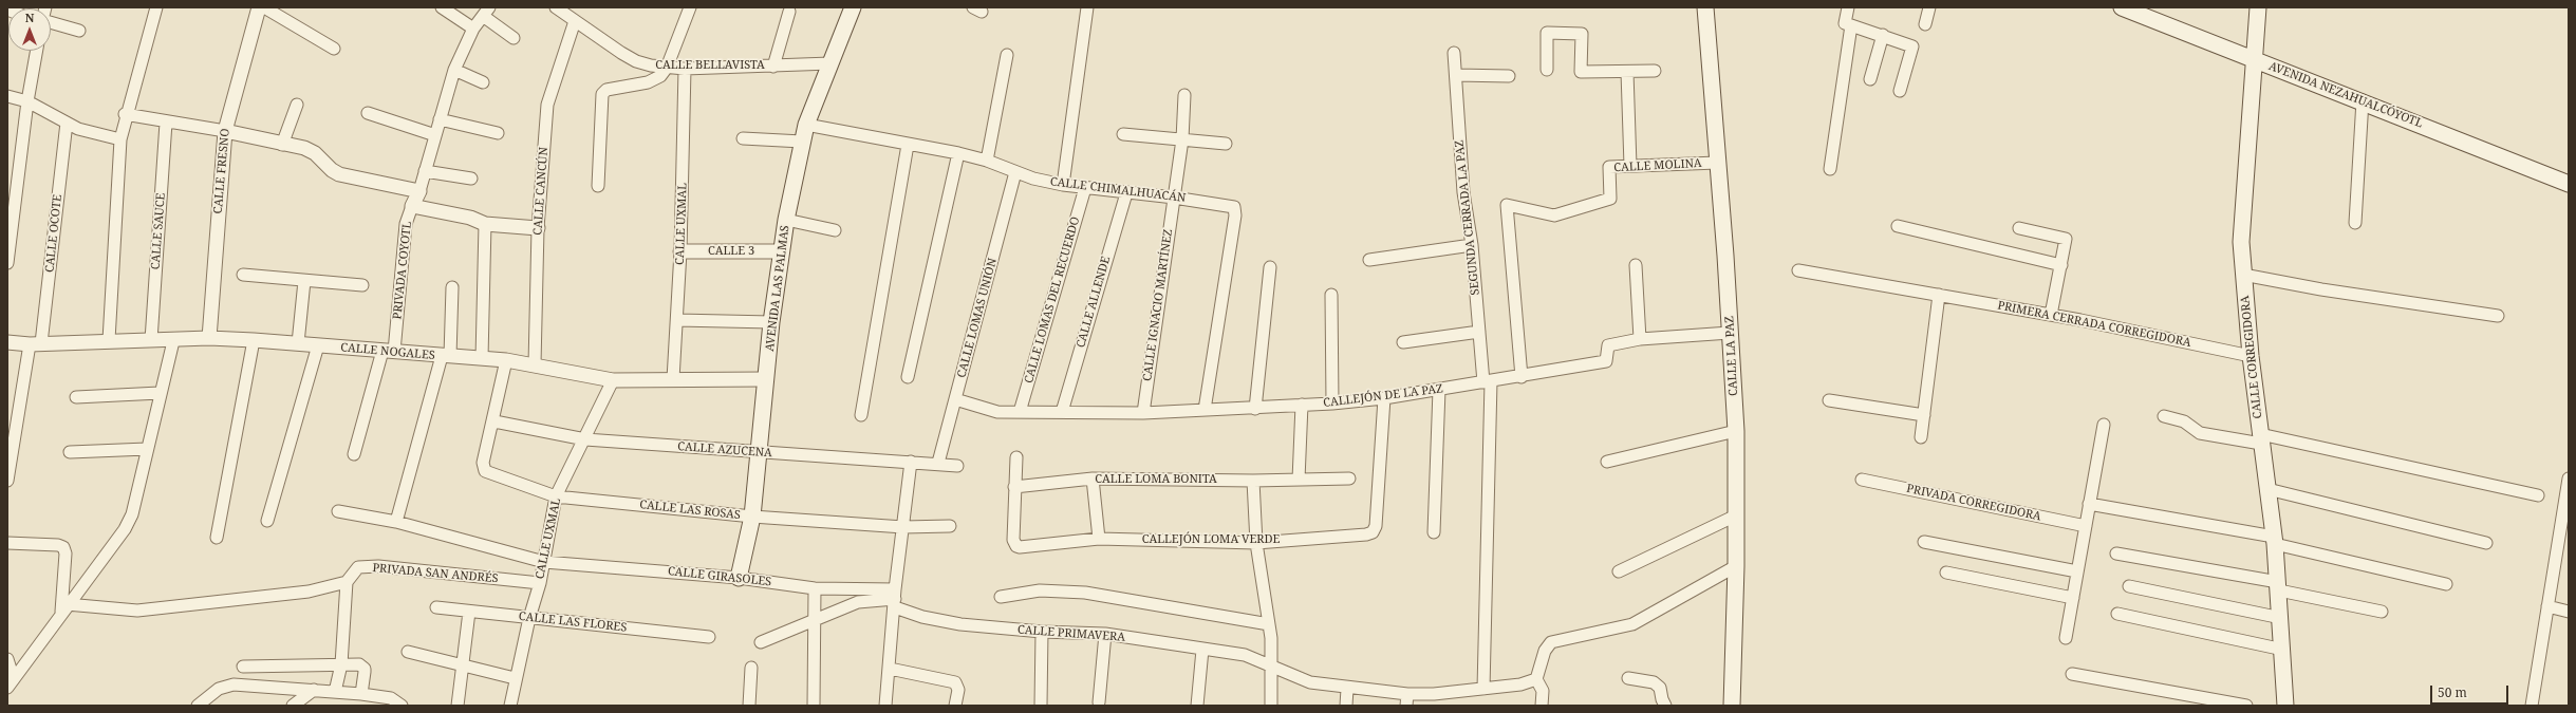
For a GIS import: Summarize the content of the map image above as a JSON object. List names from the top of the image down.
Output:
{
  "streets": {
    "main road": [
      "AVENIDA NEZAHUALCÓYOTL",
      "AVENIDA LAS PALMAS",
      "CALLE LA PAZ",
      "CALLE CORREGIDORA"
    ],
    "street": [
      "CALLE BELLAVISTA",
      "CALLE MOLINA",
      "CALLE FRESNO",
      "CALLE CHIMALHUACÁN",
      "CALLE CANCÚN",
      "SEGUNDA CERRADA LA PAZ",
      "CALLE UXMAL",
      "CALLE SAUCE",
      "CALLE OCOTE",
      "CALLE 3",
      "PRIVADA COYOTL",
      "CALLE LOMAS DEL RECUERDO",
      "CALLE ALLENDE",
      "CALLE IGNACIO MARTÍNEZ",
      "CALLE LOMAS UNIÓN",
      "PRIMERA CERRADA CORREGIDORA",
      "CALLE NOGALES",
      "CALLEJÓN DE LA PAZ",
      "CALLE AZUCENA",
      "CALLE LOMA BONITA",
      "PRIVADA CORREGIDORA",
      "CALLE LAS ROSAS",
      "CALLEJÓN LOMA VERDE",
      "PRIVADA SAN ANDRÉS",
      "CALLE GIRASOLES",
      "CALLE LAS FLORES",
      "CALLE PRIMAVERA"
    ]
  },
  "crossings": [
    ["CALLE BELLAVISTA", "CALLE CANCÚN"],
    ["CALLE BELLAVISTA", "CALLE UXMAL"],
    ["CALLE BELLAVISTA", "AVENIDA LAS PALMAS"],
    ["AVENIDA NEZAHUALCÓYOTL", "CALLE CORREGIDORA"],
    ["CALLE MOLINA", "CALLE LA PAZ"],
    ["CALLE MOLINA", "CALLEJÓN DE LA PAZ"],
    ["CALLE FRESNO", "CALLE NOGALES"],
    ["CALLE CHIMALHUACÁN", "AVENIDA LAS PALMAS"],
    ["CALLE CHIMALHUACÁN", "CALLE LOMAS DEL RECUERDO"],
    ["CALLE CHIMALHUACÁN", "CALLE ALLENDE"],
    ["CALLE CHIMALHUACÁN", "CALLE IGNACIO MARTÍNEZ"],
    ["CALLE CHIMALHUACÁN", "CALLE LOMAS UNIÓN"],
    ["CALLE CHIMALHUACÁN", "CALLEJÓN DE LA PAZ"],
    ["CALLE CANCÚN", "CALLE NOGALES"],
    ["SEGUNDA CERRADA LA PAZ", "CALLEJÓN DE LA PAZ"],
    ["SEGUNDA CERRADA LA PAZ", "CALLE PRIMAVERA"],
    ["CALLE UXMAL", "CALLE 3"],
    ["CALLE UXMAL", "CALLE NOGALES"],
    ["CALLE UXMAL", "CALLE AZUCENA"],
    ["CALLE UXMAL", "CALLE LAS ROSAS"],
    ["CALLE UXMAL", "PRIVADA SAN ANDRÉS"],
    ["CALLE UXMAL", "CALLE GIRASOLES"],
    ["CALLE UXMAL", "CALLE LAS FLORES"],
    ["CALLE SAUCE", "CALLE NOGALES"],
    ["CALLE OCOTE", "CALLE NOGALES"],
    ["CALLE 3", "AVENIDA LAS PALMAS"],
    ["PRIVADA COYOTL", "CALLE NOGALES"],
    ["AVENIDA LAS PALMAS", "CALLE NOGALES"],
    ["AVENIDA LAS PALMAS", "CALLE AZUCENA"],
    ["AVENIDA LAS PALMAS", "CALLE LAS ROSAS"],
    ["AVENIDA LAS PALMAS", "CALLE GIRASOLES"],
    ["CALLE LOMAS DEL RECUERDO", "CALLEJÓN DE LA PAZ"],
    ["CALLE ALLENDE", "CALLEJÓN DE LA PAZ"],
    ["CALLE IGNACIO MARTÍNEZ", "CALLEJÓN DE LA PAZ"],
    ["CALLE LOMAS UNIÓN", "CALLEJÓN DE LA PAZ"],
    ["CALLE LOMAS UNIÓN", "CALLE AZUCENA"],
    ["PRIMERA CERRADA CORREGIDORA", "CALLE CORREGIDORA"],
    ["CALLE LA PAZ", "CALLEJÓN DE LA PAZ"],
    ["CALLEJÓN DE LA PAZ", "CALLEJÓN LOMA VERDE"],
    ["CALLE AZUCENA", "CALLE LAS ROSAS"],
    ["CALLE LOMA BONITA", "CALLEJÓN LOMA VERDE"],
    ["CALLE GIRASOLES", "CALLE PRIMAVERA"]
  ],
  "scale_bar": "50 m",
  "north": "top"
}
